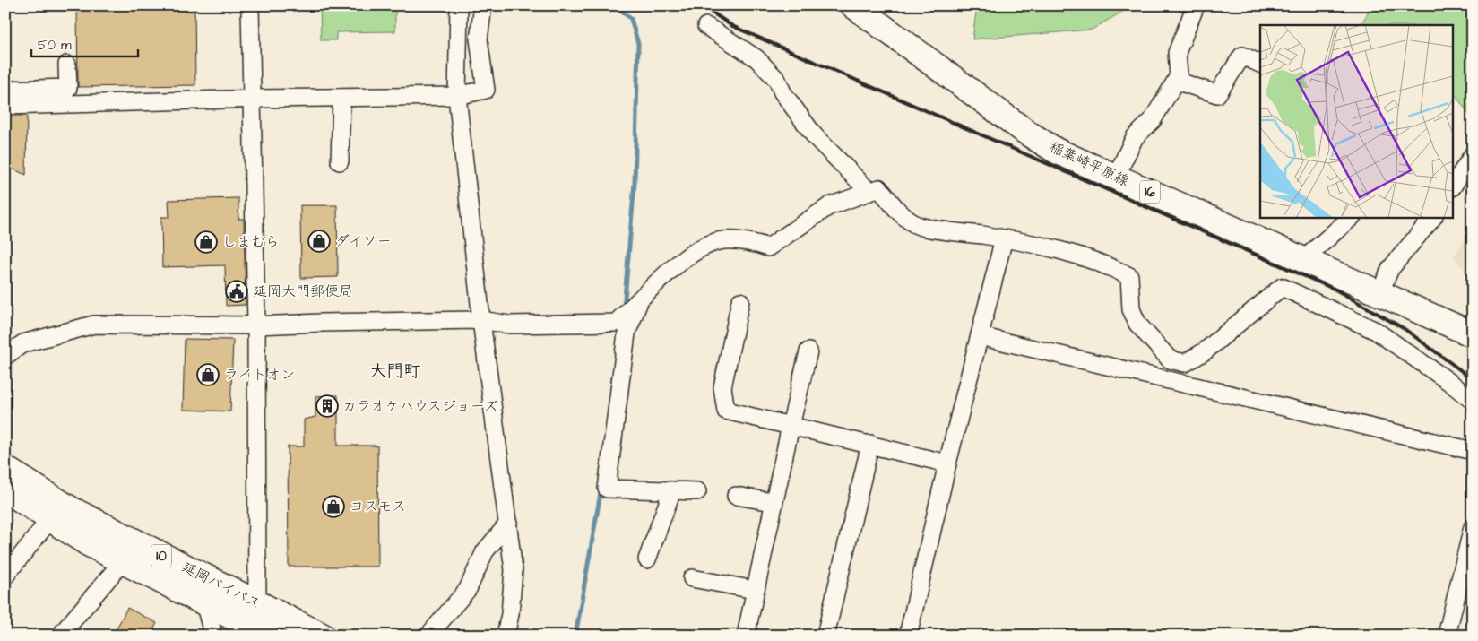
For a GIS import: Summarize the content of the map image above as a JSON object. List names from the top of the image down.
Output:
{
  "streets": {
    "main road": [
      "稲葉崎平原線",
      "16",
      "10",
      "延岡バイパス"
    ]
  },
  "districts": ["大門町"],
  "places": {
    "shop": [
      "ダイソー",
      "しまむら",
      "ライトオン",
      "コスモス"
    ],
    "public building": ["延岡大門郵便局"],
    "building": ["カラオケハウスジョーズ"]
  },
  "scale_bar": "50 m"
}
